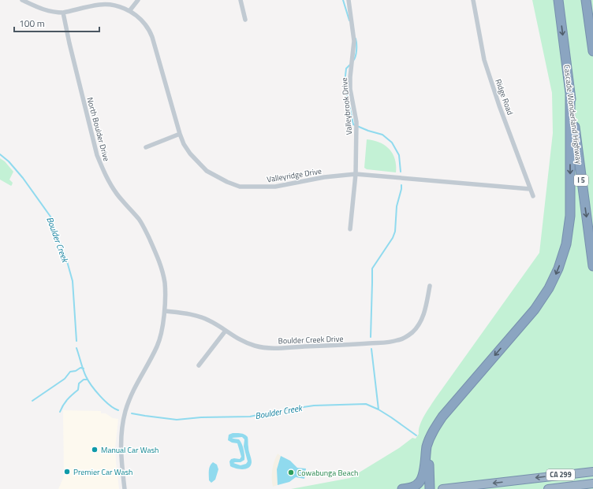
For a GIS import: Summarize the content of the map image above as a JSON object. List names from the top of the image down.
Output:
{
  "streets": {
    "highway": ["Cascade Wonderland Highway", "I 5", "CA 299"],
    "street": [
      "Ridge Road",
      "Valleybrook Drive",
      "North Boulder Drive",
      "Valleyridge Drive",
      "Boulder Creek Drive"
    ]
  },
  "crossings": [
    ["Ridge Road", "Valleyridge Drive"],
    ["Valleybrook Drive", "Valleyridge Drive"],
    ["North Boulder Drive", "Valleyridge Drive"],
    ["North Boulder Drive", "Boulder Creek Drive"]
  ],
  "one_way": ["Cascade Wonderland Highway"],
  "water": ["Boulder Creek"],
  "places": ["Manual Car Wash", "Premier Car Wash", "Cowabunga Beach"],
  "scale_bar": "100 m"
}
